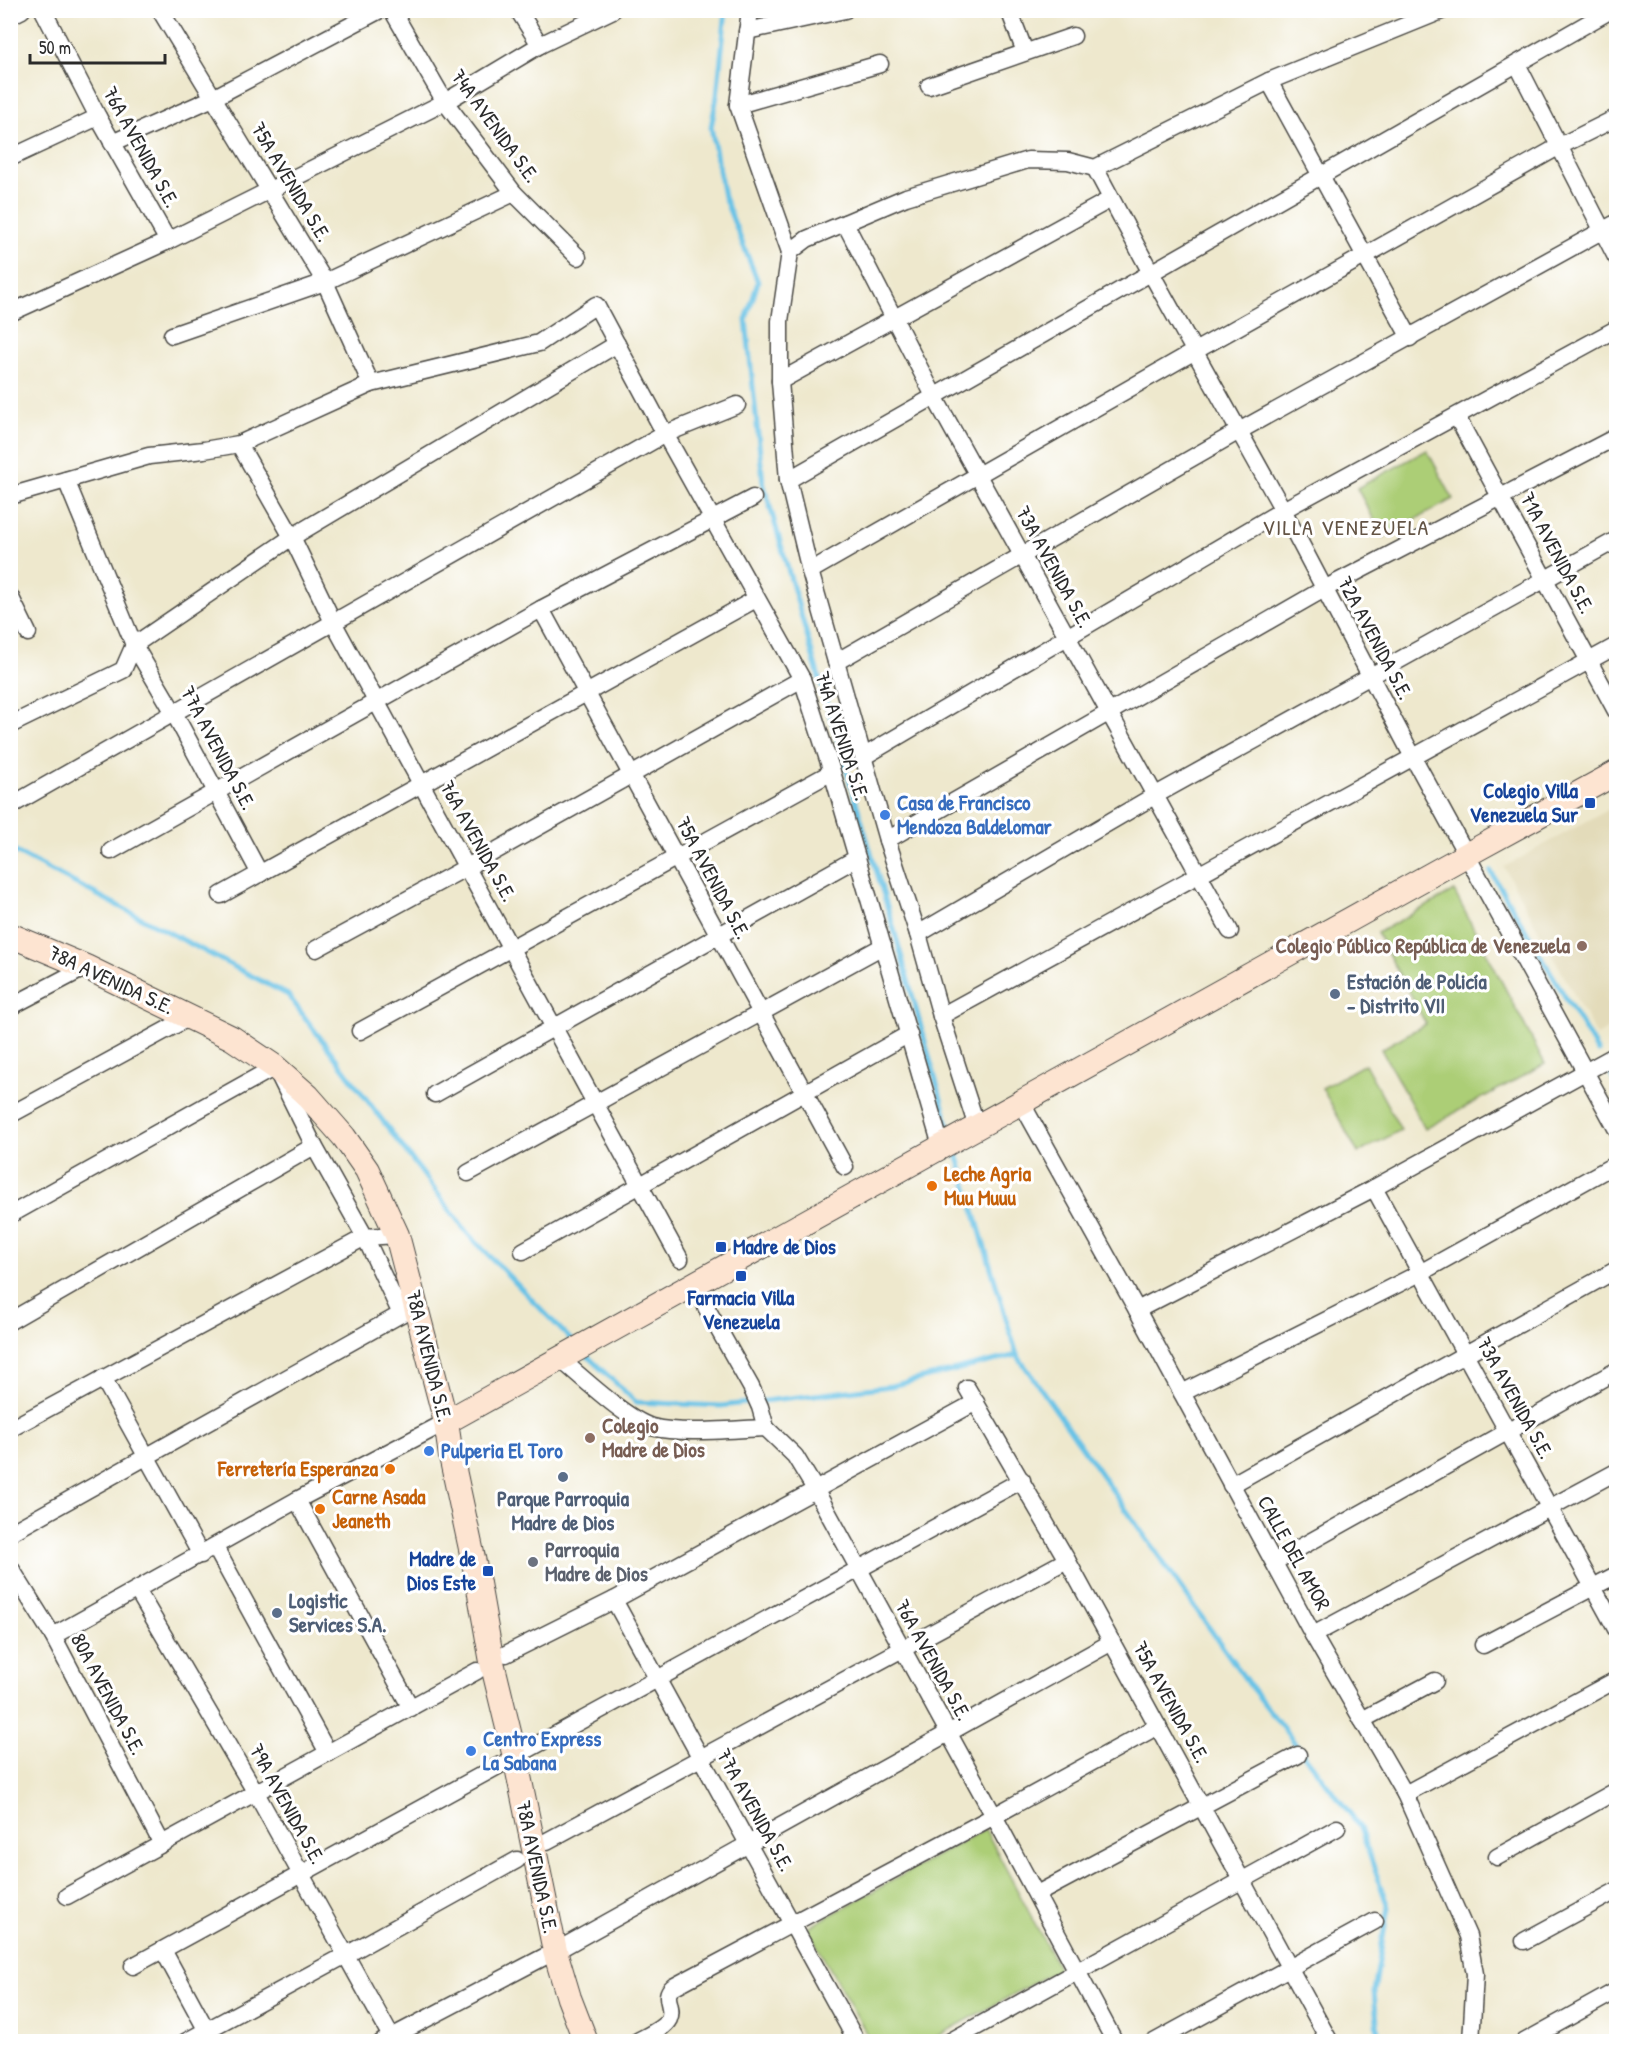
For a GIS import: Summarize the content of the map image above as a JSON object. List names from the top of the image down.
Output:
{
  "streets": {
    "street": [
      "74A AVENIDA S.E.",
      "76A AVENIDA S.E.",
      "75A AVENIDA S.E.",
      "71A AVENIDA S.E.",
      "73A AVENIDA S.E.",
      "72A AVENIDA S.E.",
      "77A AVENIDA S.E.",
      "78A AVENIDA S.E.",
      "CALLE DEL AMOR",
      "80A AVENIDA S.E.",
      "79A AVENIDA S.E."
    ]
  },
  "crossings": [
    ["74A AVENIDA S.E.", "75A AVENIDA S.E."],
    ["76A AVENIDA S.E.", "75A AVENIDA S.E."]
  ],
  "districts": ["VILLA VENEZUELA"],
  "places": {
    "transit": [
      "Colegio Villa Venezuela Sur",
      "Madre de Dios",
      "Farmacia Villa Venezuela",
      "Madre de Dios Este"
    ],
    "other": [
      "Casa de Francisco Mendoza Baldelomar",
      "Colegio Público República de Venezuela",
      "Estación de Policía - Distrito VII",
      "Leche Agria Muu Muuu",
      "Colegio Madre de Dios",
      "Pulperia El Toro",
      "Ferretería Esperanza",
      "Parque Parroquia Madre de Dios",
      "Carne Asada Jeaneth",
      "Parroquia Madre de Dios",
      "Logistic Services S.A.",
      "Centro Express La Sabana"
    ]
  },
  "scale_bar": "50 m"
}
